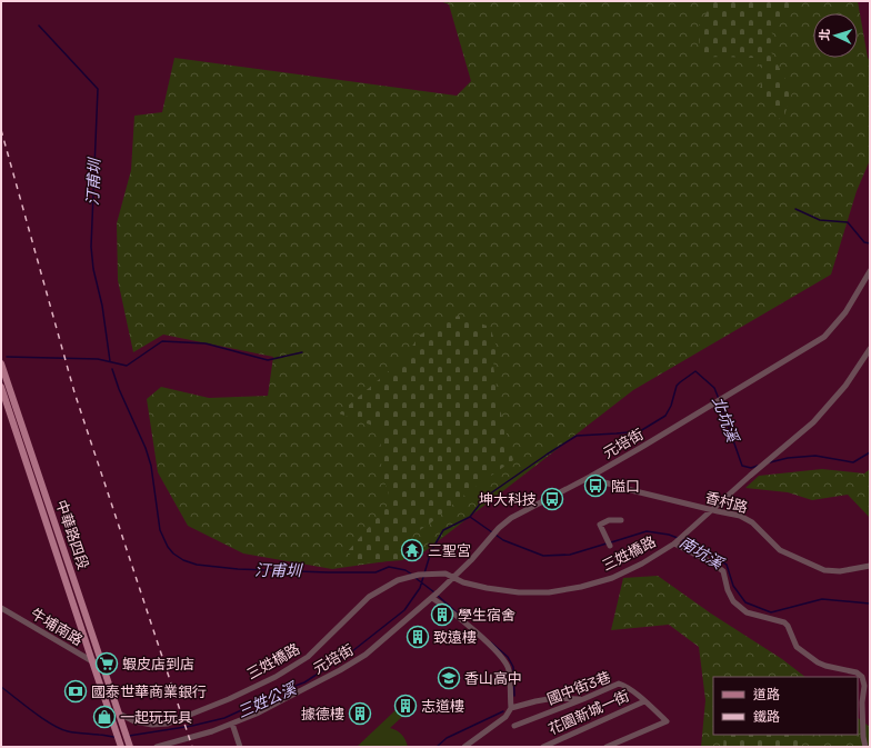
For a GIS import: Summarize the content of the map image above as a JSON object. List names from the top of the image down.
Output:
{
  "streets": {
    "main road": ["中華路四段"],
    "street": [
      "元培街",
      "香村路",
      "三姓橋路",
      "牛埔南路",
      "國中街3巷",
      "花園新城一街"
    ]
  },
  "crossings": [
    ["元培街", "香村路"],
    ["元培街", "三姓橋路"],
    ["香村路", "三姓橋路"],
    ["中華路四段", "三姓橋路"],
    ["中華路四段", "牛埔南路"],
    ["國中街3巷", "花園新城一街"]
  ],
  "water": [
    "汀甫圳",
    "北坑溪",
    "南坑溪",
    "三姓公溪"
  ],
  "places": {
    "bus stop": ["隘口", "坤大科技"],
    "temple": ["三聖宮"],
    "building": [
      "學生宿舍",
      "致遠樓",
      "志道樓",
      "據德樓"
    ],
    "supermarket": ["蝦皮店到店"],
    "school or university": ["香山高中"],
    "bank": ["國泰世華商業銀行"],
    "shop": ["一起玩玩具"]
  },
  "legend": ["道路", "鐵路"],
  "north": "left"
}
